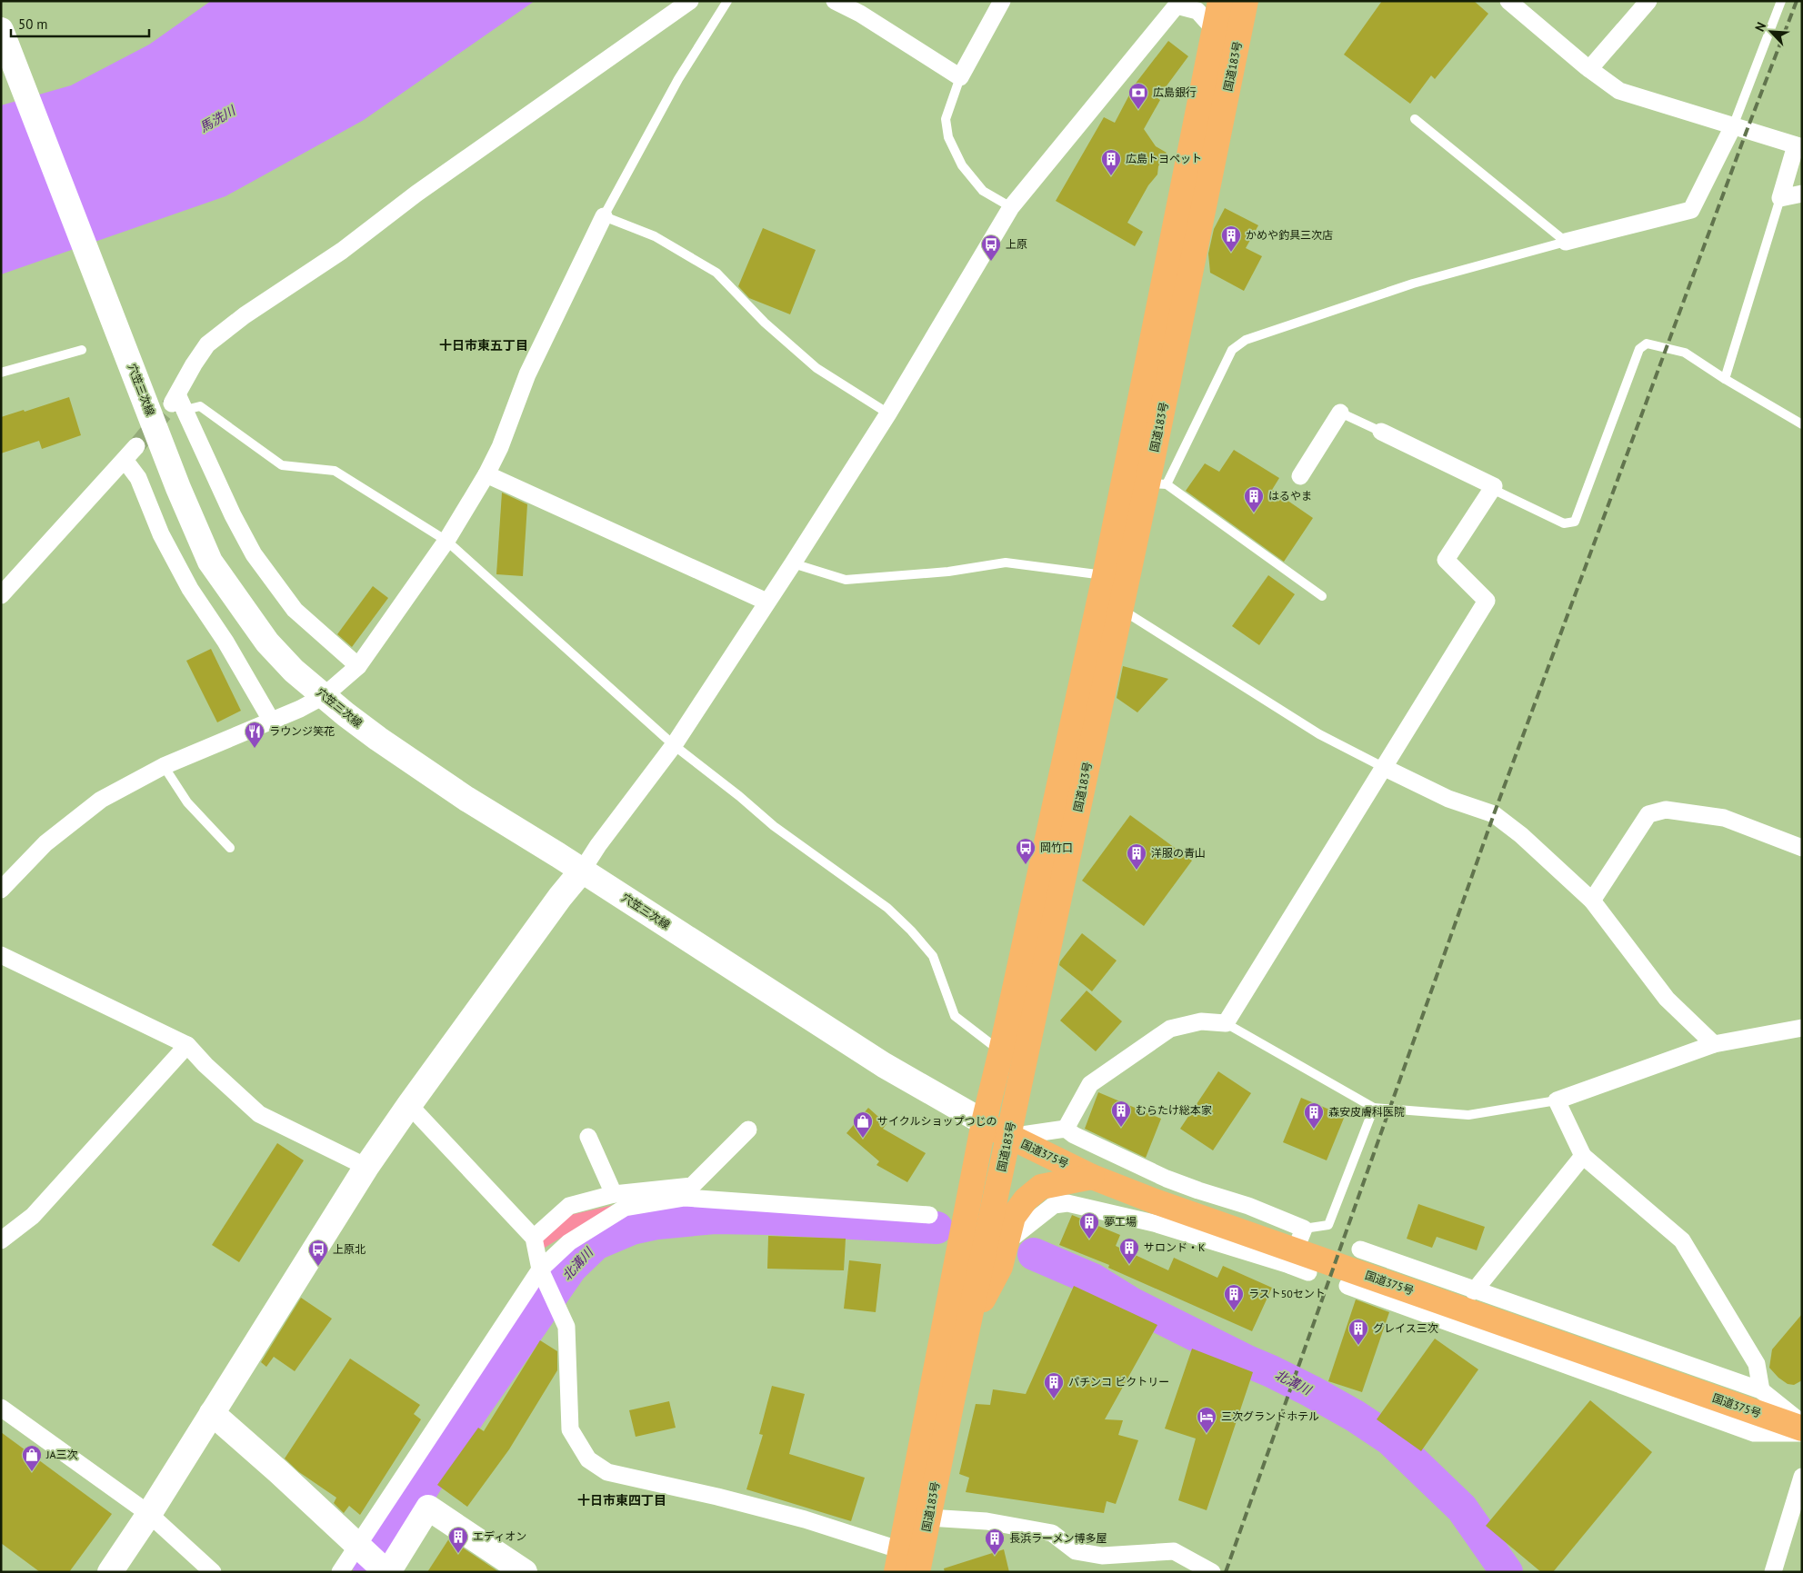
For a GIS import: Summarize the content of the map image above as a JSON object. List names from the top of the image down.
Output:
{
  "streets": {
    "highway": ["国道183号", "国道375号"],
    "main road": ["穴笠三次線"]
  },
  "crossings": [
    ["国道183号", "穴笠三次線"],
    ["国道183号", "国道375号"],
    ["穴笠三次線", "国道375号"]
  ],
  "districts": ["十日市東五丁目", "十日市東四丁目"],
  "water": ["馬洗川", "北溝川"],
  "places": {
    "bank": ["広島銀行"],
    "building": [
      "広島トヨペット",
      "かめや釣具三次店",
      "はるやま",
      "洋服の青山",
      "むらたけ総本家",
      "森安皮膚科医院",
      "夢工場",
      "サロンド・K",
      "ラスト50セント",
      "グレイス三次",
      "パチンコ ビクトリー",
      "エディオン",
      "長浜ラーメン博多屋"
    ],
    "bus stop": ["上原", "岡竹口", "上原北"],
    "restaurant": ["ラウンジ笑花"],
    "shop": ["サイクルショップつじの", "JA三次"],
    "hotel": ["三次グランドホテル"]
  },
  "scale_bar": "50 m",
  "north": "top left"
}
